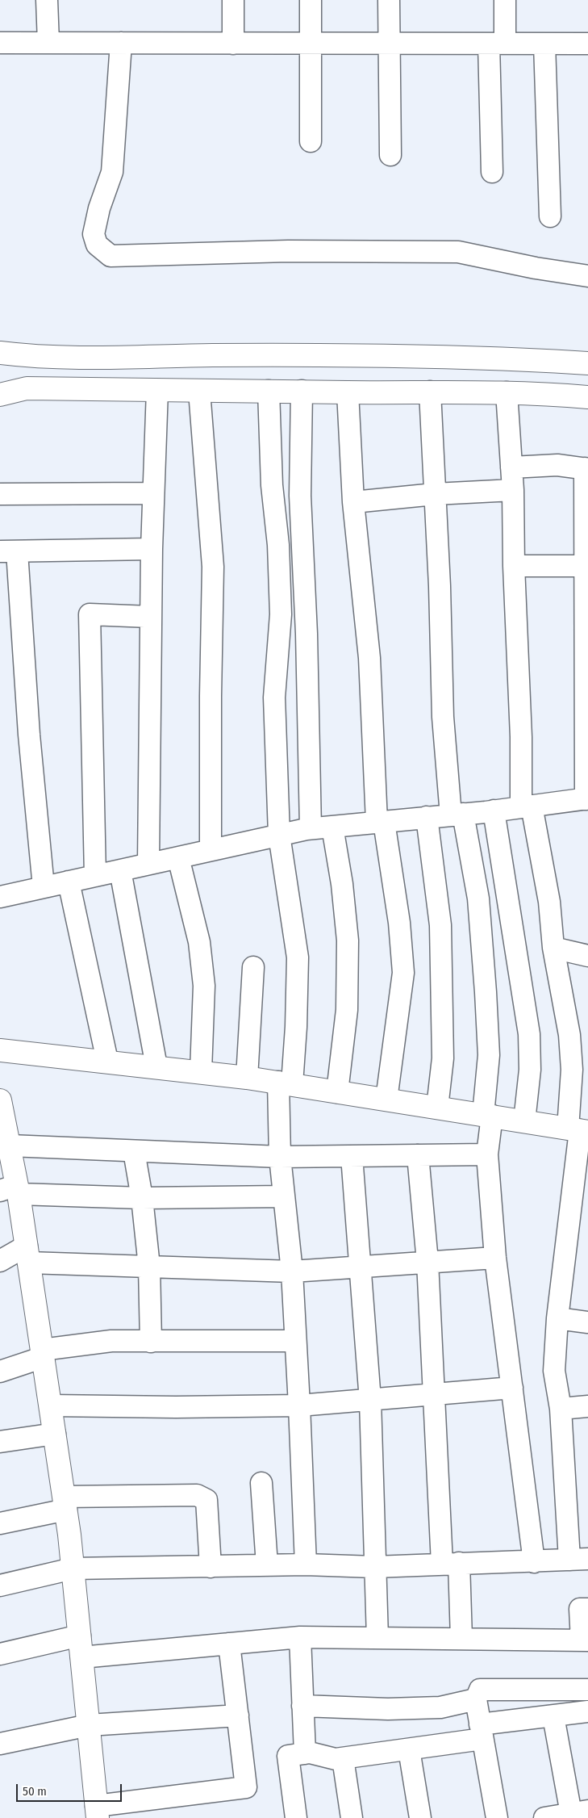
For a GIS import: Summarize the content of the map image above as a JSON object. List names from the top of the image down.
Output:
{
  "scale_bar": "50 m"
}
